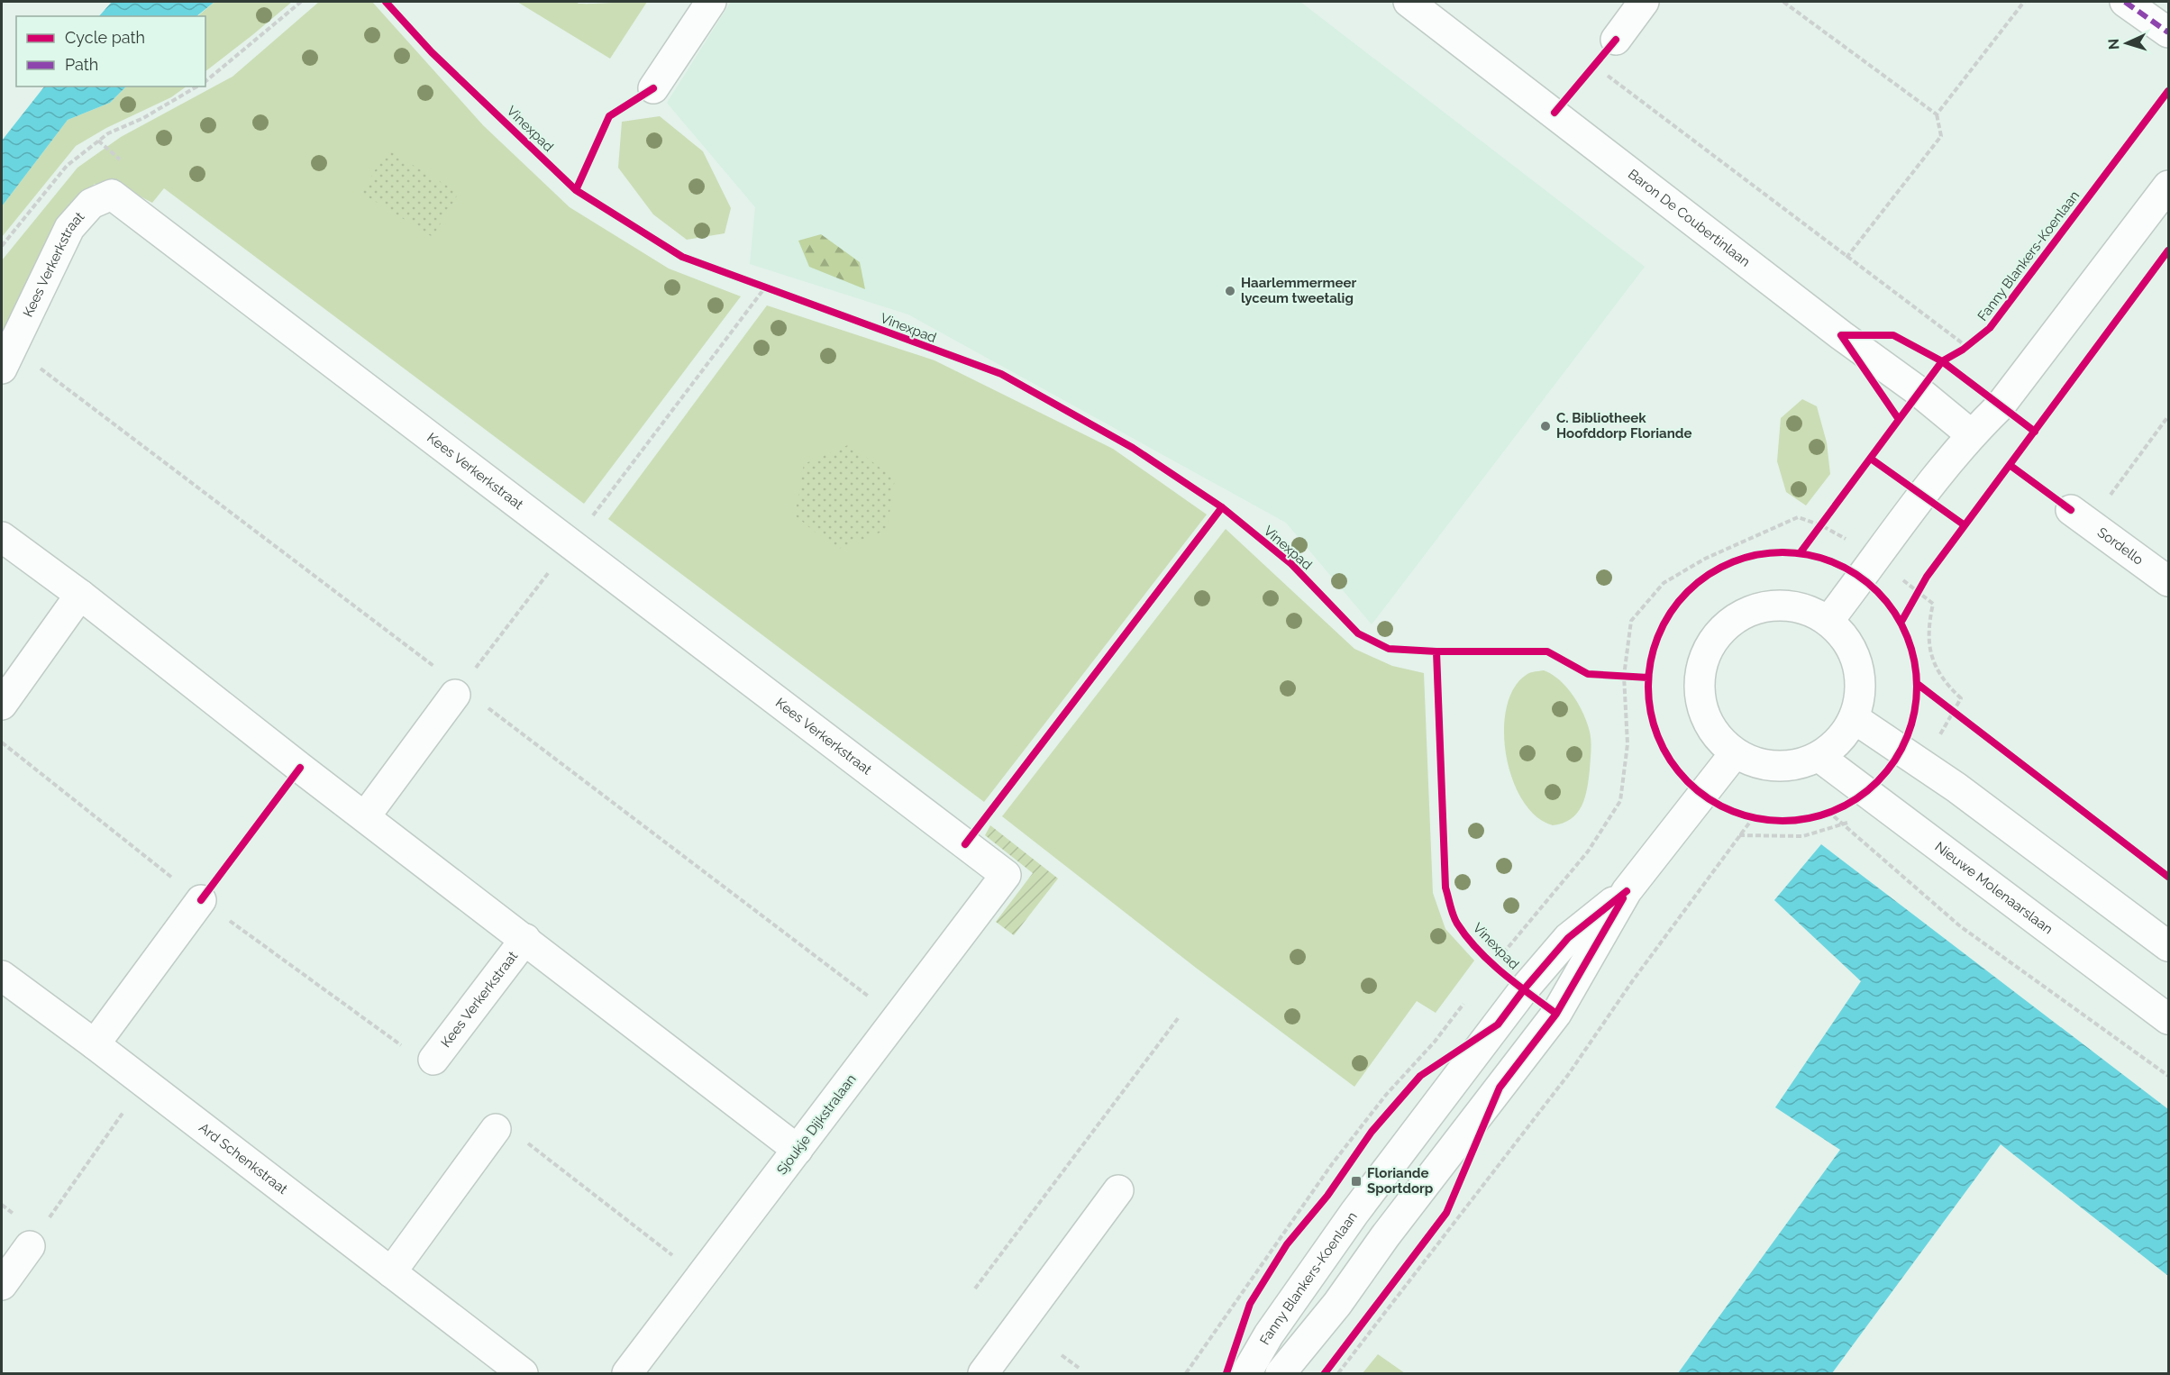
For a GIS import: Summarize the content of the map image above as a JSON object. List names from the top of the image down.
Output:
{
  "streets": {
    "street": [
      "Baron De Coubertinlaan",
      "Fanny Blankers-Koenlaan",
      "Kees Verkerkstraat",
      "Sordello",
      "Nieuwe Molenaarslaan",
      "Sjoukje Dijkstralaan",
      "Ard Schenkstraat"
    ],
    "cycle path": ["Vinexpad"]
  },
  "crossings": [
    ["Fanny Blankers-Koenlaan", "Nieuwe Molenaarslaan"],
    ["Kees Verkerkstraat", "Sjoukje Dijkstralaan"]
  ],
  "places": {
    "other": ["Haarlemmermeer lyceum tweetalig", "C. Bibliotheek Hoofddorp Floriande"],
    "transit": ["Floriande Sportdorp"]
  },
  "legend": ["Cycle path", "Path"],
  "north": "left"
}
